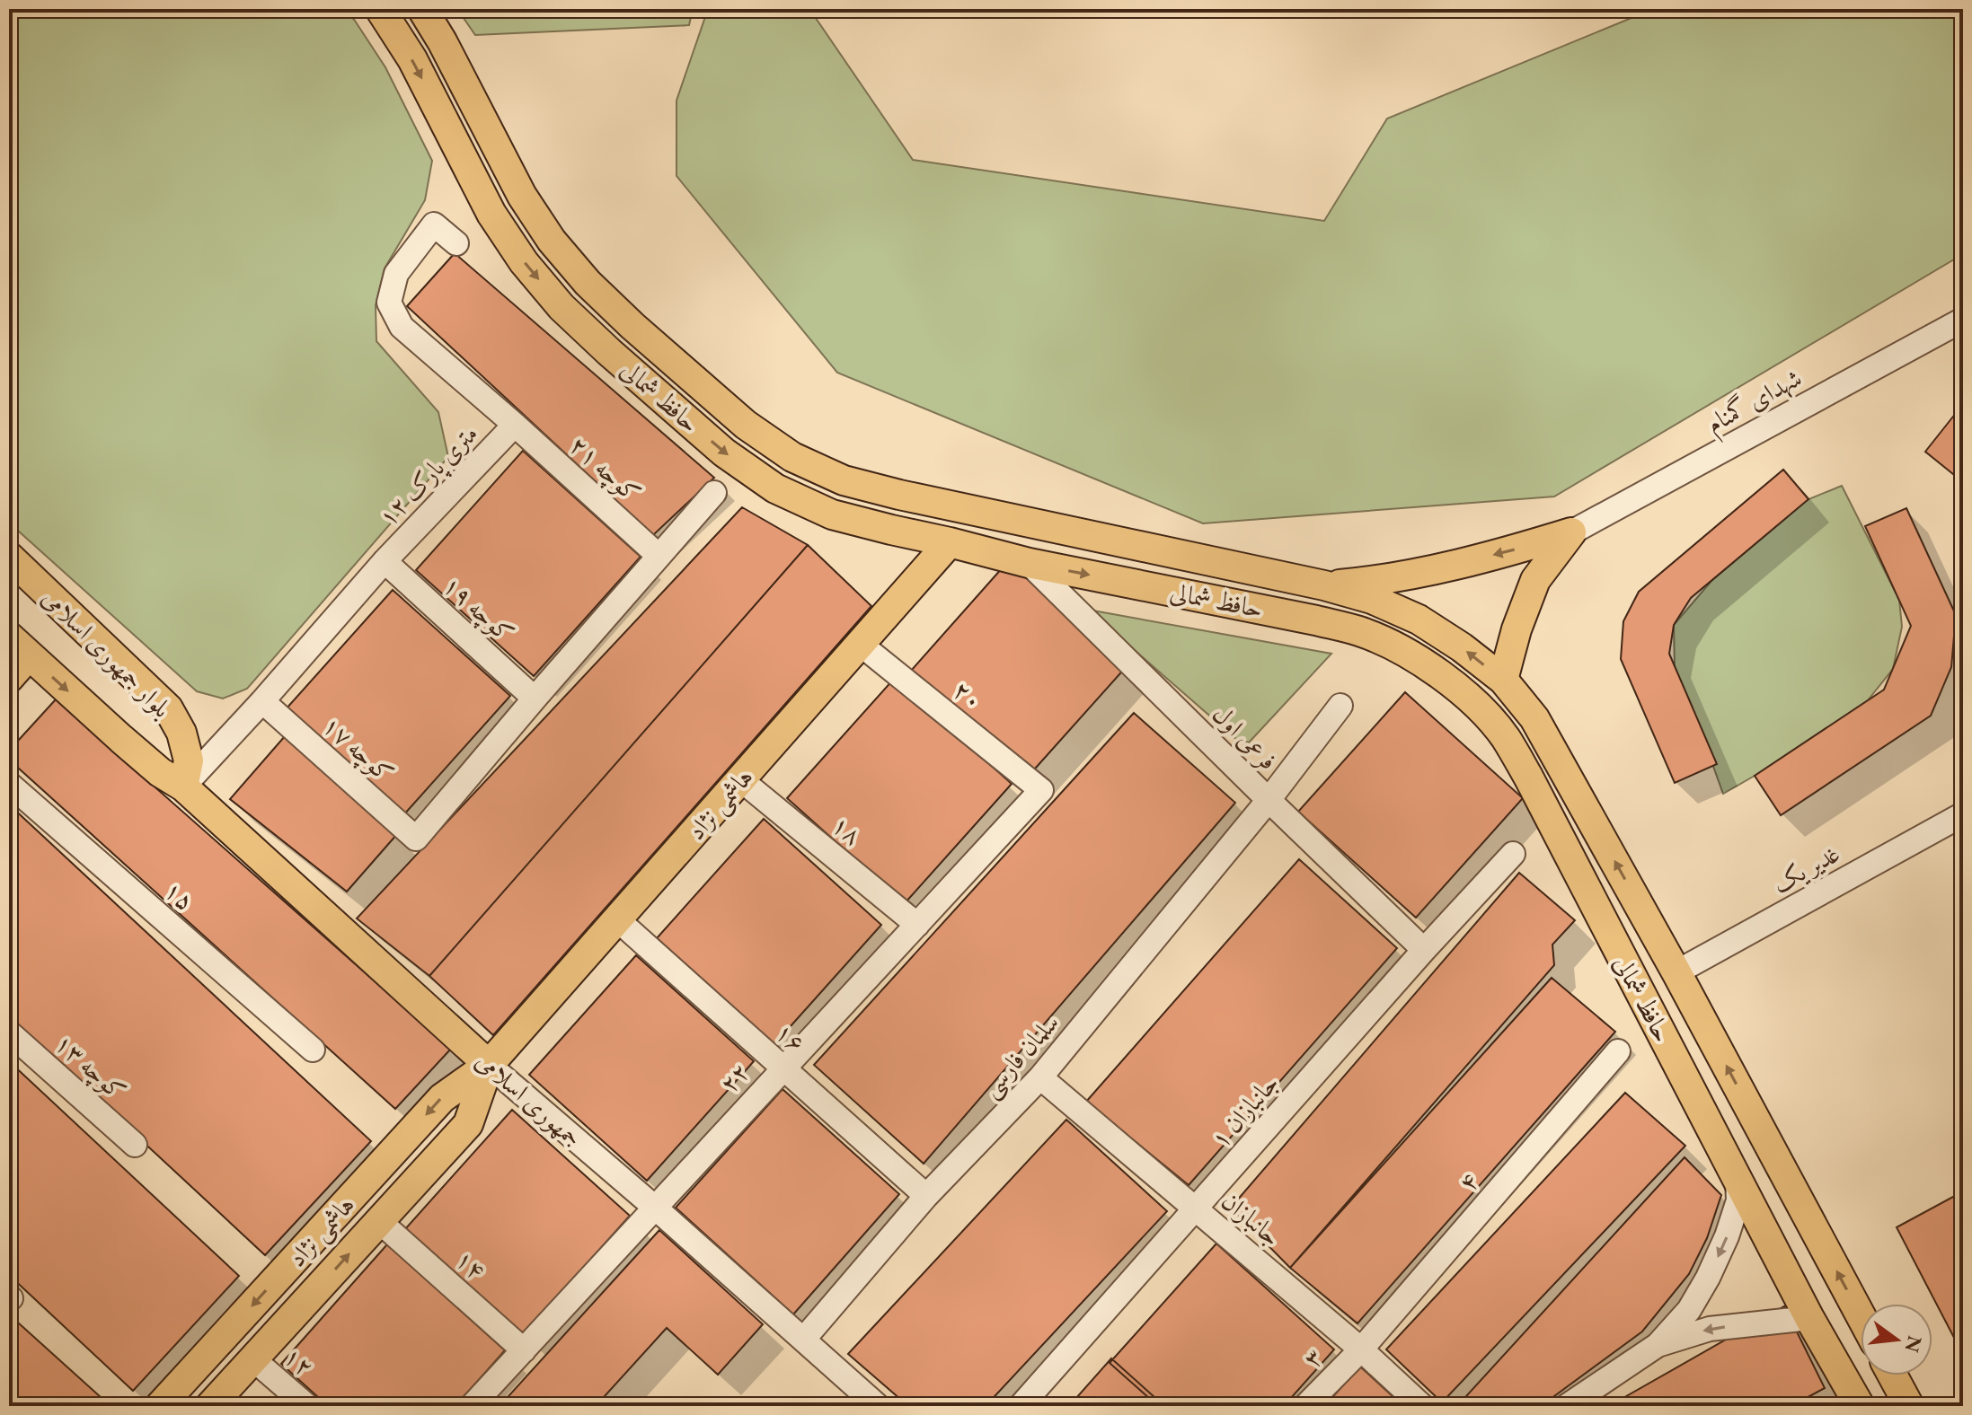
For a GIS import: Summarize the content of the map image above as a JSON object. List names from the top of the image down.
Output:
{
  "streets": {
    "main road": [
      "حافظ شمالی",
      "بلوار جمهوری اسلامی",
      "هاشمی نژاد",
      "جمهوری اسلامی"
    ],
    "street": [
      "شهدای گمنام",
      "کوچه ۲۱",
      "۱۲ متری پارک",
      "کوچه ۱۹",
      "۲۰",
      "فرعی اول",
      "کوچه ۱۷",
      "۱۸",
      "غدیر یک",
      "۱۵",
      "۱۶",
      "سلمان فارسی",
      "کوچه ۱۳",
      "۲۲",
      "جانبازان ۱",
      "۴",
      "جانبازان",
      "۱۴",
      "۳",
      "۱۲"
    ]
  },
  "crossings": [
    ["حافظ شمالی", "فرعی اول"],
    ["حافظ شمالی", "هاشمی نژاد"],
    ["حافظ شمالی", "غدیر یک"],
    ["کوچه ۲۱", "۱۲ متری پارک"],
    ["۱۲ متری پارک", "کوچه ۱۹"],
    ["۱۲ متری پارک", "بلوار جمهوری اسلامی"],
    ["۱۲ متری پارک", "کوچه ۱۷"],
    ["۱۲ متری پارک", "جمهوری اسلامی"],
    ["کوچه ۱۹", "کوچه ۱۷"],
    ["بلوار جمهوری اسلامی", "جمهوری اسلامی"],
    ["۲۰", "هاشمی نژاد"],
    ["۲۰", "۲۲"],
    ["فرعی اول", "سلمان فارسی"],
    ["فرعی اول", "جانبازان ۱"],
    ["هاشمی نژاد", "۱۸"],
    ["هاشمی نژاد", "۱۶"],
    ["هاشمی نژاد", "جمهوری اسلامی"],
    ["هاشمی نژاد", "۱۴"],
    ["هاشمی نژاد", "۱۲"],
    ["۱۸", "۲۲"],
    ["۱۶", "سلمان فارسی"],
    ["۱۶", "۲۲"],
    ["سلمان فارسی", "جمهوری اسلامی"],
    ["سلمان فارسی", "جانبازان"],
    ["۲۲", "جمهوری اسلامی"],
    ["۲۲", "۱۴"],
    ["جانبازان ۱", "جانبازان"],
    ["۴", "جانبازان"],
    ["۴", "۳"],
    ["جانبازان", "۳"]
  ],
  "north": "right"
}
